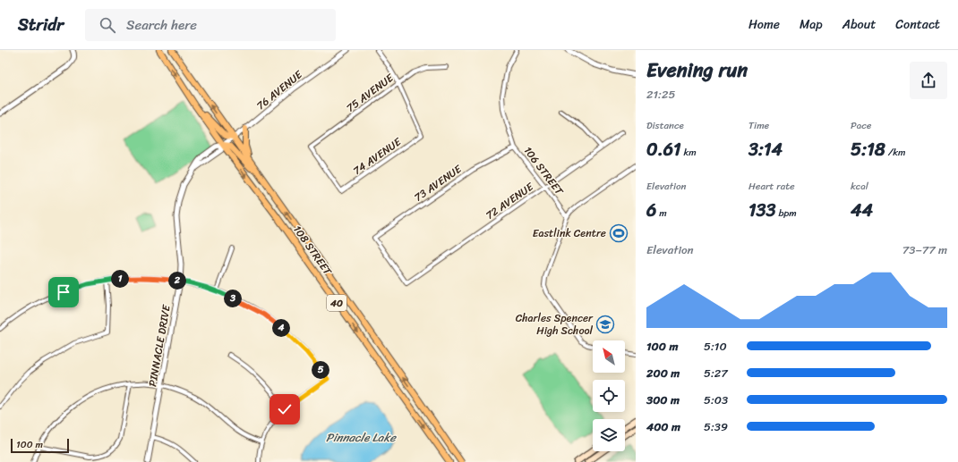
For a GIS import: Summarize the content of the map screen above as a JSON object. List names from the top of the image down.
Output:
{
  "streets": {
    "main road": ["108 STREET", "40"],
    "street": [
      "76 AVENUE",
      "75 AVENUE",
      "74 AVENUE",
      "106 STREET",
      "73 AVENUE",
      "72 AVENUE",
      "PINNACLE DRIVE"
    ]
  },
  "crossings": [
    ["76 AVENUE", "108 STREET"],
    ["76 AVENUE", "PINNACLE DRIVE"],
    ["75 AVENUE", "74 AVENUE"],
    ["106 STREET", "73 AVENUE"],
    ["106 STREET", "72 AVENUE"],
    ["73 AVENUE", "72 AVENUE"],
    ["108 STREET", "PINNACLE DRIVE"]
  ],
  "water": ["Pinnacle Lake"],
  "places": {
    "sports": ["Eastlink Centre"],
    "school or university": ["Charles Spencer High School"]
  },
  "scale_bar": "100 m",
  "north": "top left",
  "page": {
    "header": "Stridr",
    "search": "Search here",
    "nav": [
      "Home",
      "Map",
      "About",
      "Contact"
    ],
    "heading": ["Evening run", "21:25"],
    "stats": [
      ["Distance", "0.61 km"],
      ["Time", "3:14"],
      ["Pace", "5:18 /km"],
      ["Elevation", "6 m"],
      ["Heart rate", "133 bpm"],
      ["kcal", "44"]
    ],
    "chart": ["Elevation", "73–77 m"],
    "pins": [
      "1",
      "2",
      "3",
      "4",
      "5"
    ],
    "list": [
      {
        "name": "100 m",
        "note": "5:10"
      },
      {
        "name": "200 m",
        "note": "5:27"
      },
      {
        "name": "300 m",
        "note": "5:03"
      },
      {
        "name": "400 m",
        "note": "5:39"
      }
    ],
    "scale": "100 m"
  }
}
